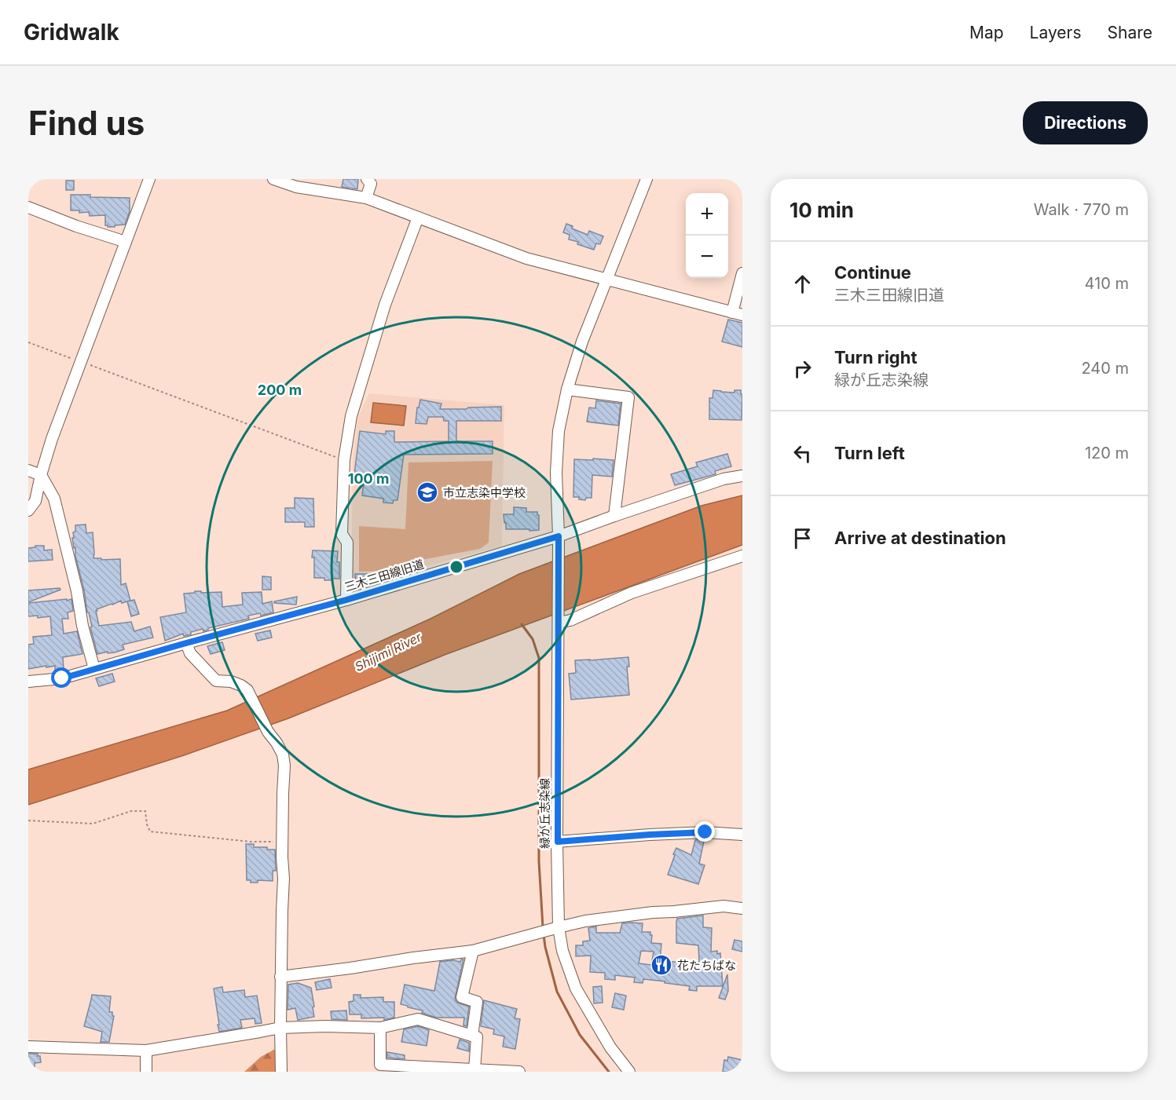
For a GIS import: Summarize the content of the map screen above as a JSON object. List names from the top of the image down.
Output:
{
  "streets": {
    "street": ["三木三田線旧道", "緑が丘志染線"]
  },
  "crossings": [
    ["三木三田線旧道", "緑が丘志染線"]
  ],
  "water": ["Shijimi River"],
  "places": {
    "school or university": ["市立志染中学校"],
    "restaurant": ["花たちばな"]
  },
  "page": {
    "header": "Gridwalk",
    "nav": ["Map", "Layers", "Share"],
    "buttons": "Directions",
    "title": "Find us",
    "heading": ["10 min", "Walk · 770 m"],
    "map_buttons": ["+", "−"],
    "list": [
      ["Continue", "三木三田線旧道", "410 m"],
      ["Turn right", "緑が丘志染線", "240 m"],
      ["Turn left", "120 m"],
      "Arrive at destination"
    ]
  },
  "rings": ["200 m", "100 m"]
}
